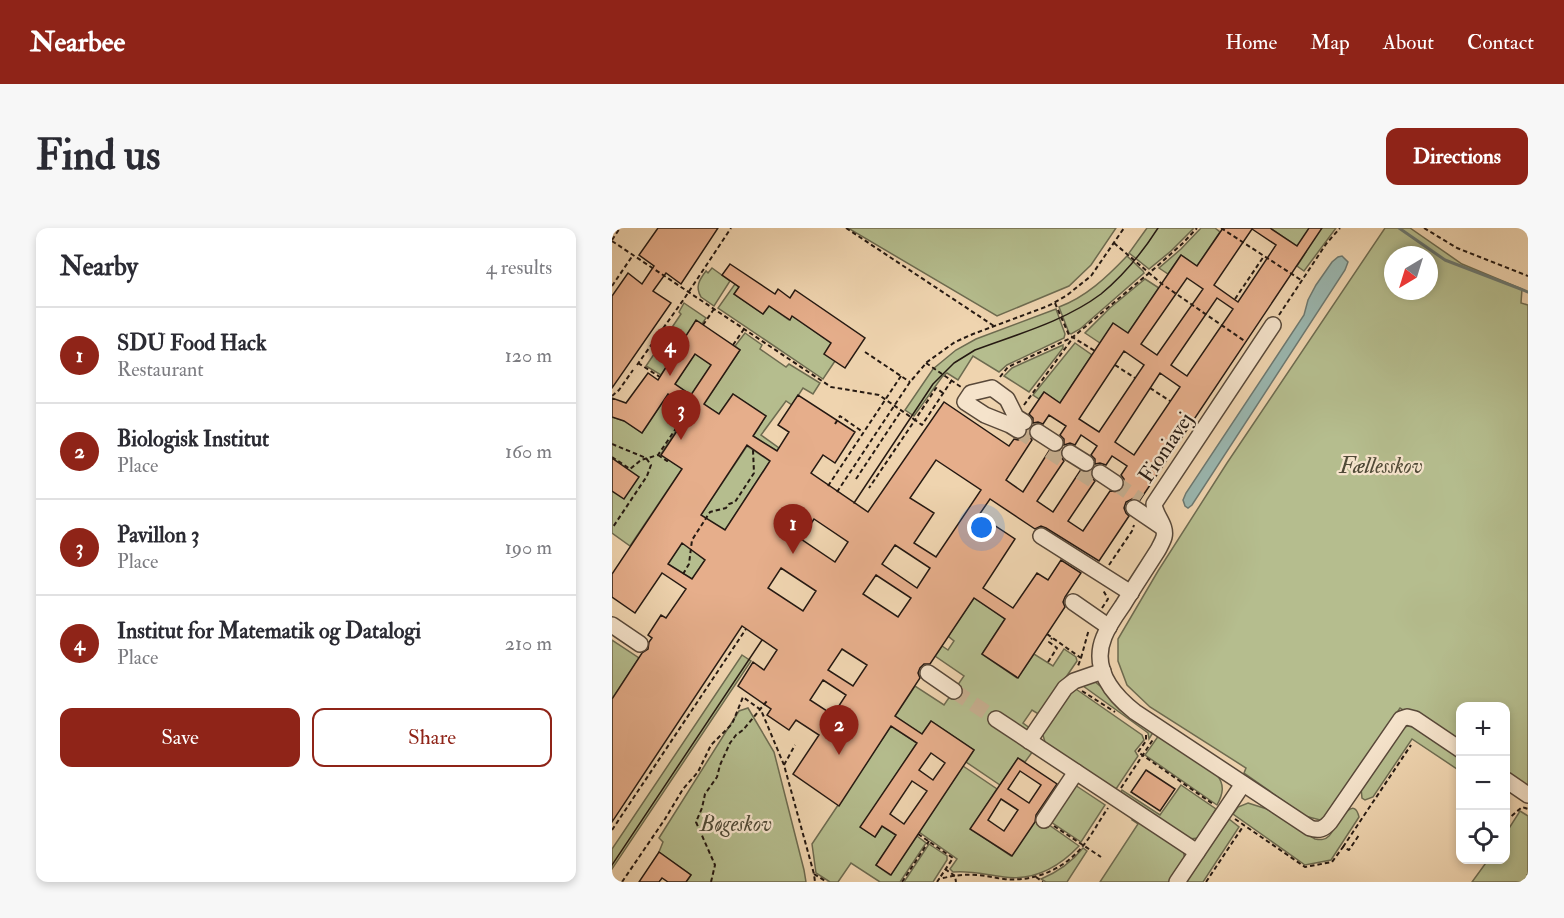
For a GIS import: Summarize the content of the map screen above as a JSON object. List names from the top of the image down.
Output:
{
  "streets": {
    "street": ["Fioniavej"]
  },
  "parks": ["Fællesskov", "Bøgeskov"],
  "north": "bottom left",
  "page": {
    "header": "Nearbee",
    "nav": [
      "Home",
      "Map",
      "About",
      "Contact"
    ],
    "buttons": [
      "Directions",
      ["Save", "Share"]
    ],
    "title": "Find us",
    "heading": ["Nearby", "4 results"],
    "list": [
      {
        "mark": "1",
        "name": "SDU Food Hack",
        "note": "Restaurant",
        "value": "120 m"
      },
      {
        "mark": "2",
        "name": "Biologisk Institut",
        "note": "Place",
        "value": "160 m"
      },
      {
        "mark": "3",
        "name": "Pavillon 3",
        "note": "Place",
        "value": "190 m"
      },
      {
        "mark": "4",
        "name": "Institut for Matematik og Datalogi",
        "note": "Place",
        "value": "210 m"
      }
    ],
    "pins": [
      "4",
      "3",
      "1",
      "2"
    ],
    "map_buttons": ["+", "−"]
  }
}
